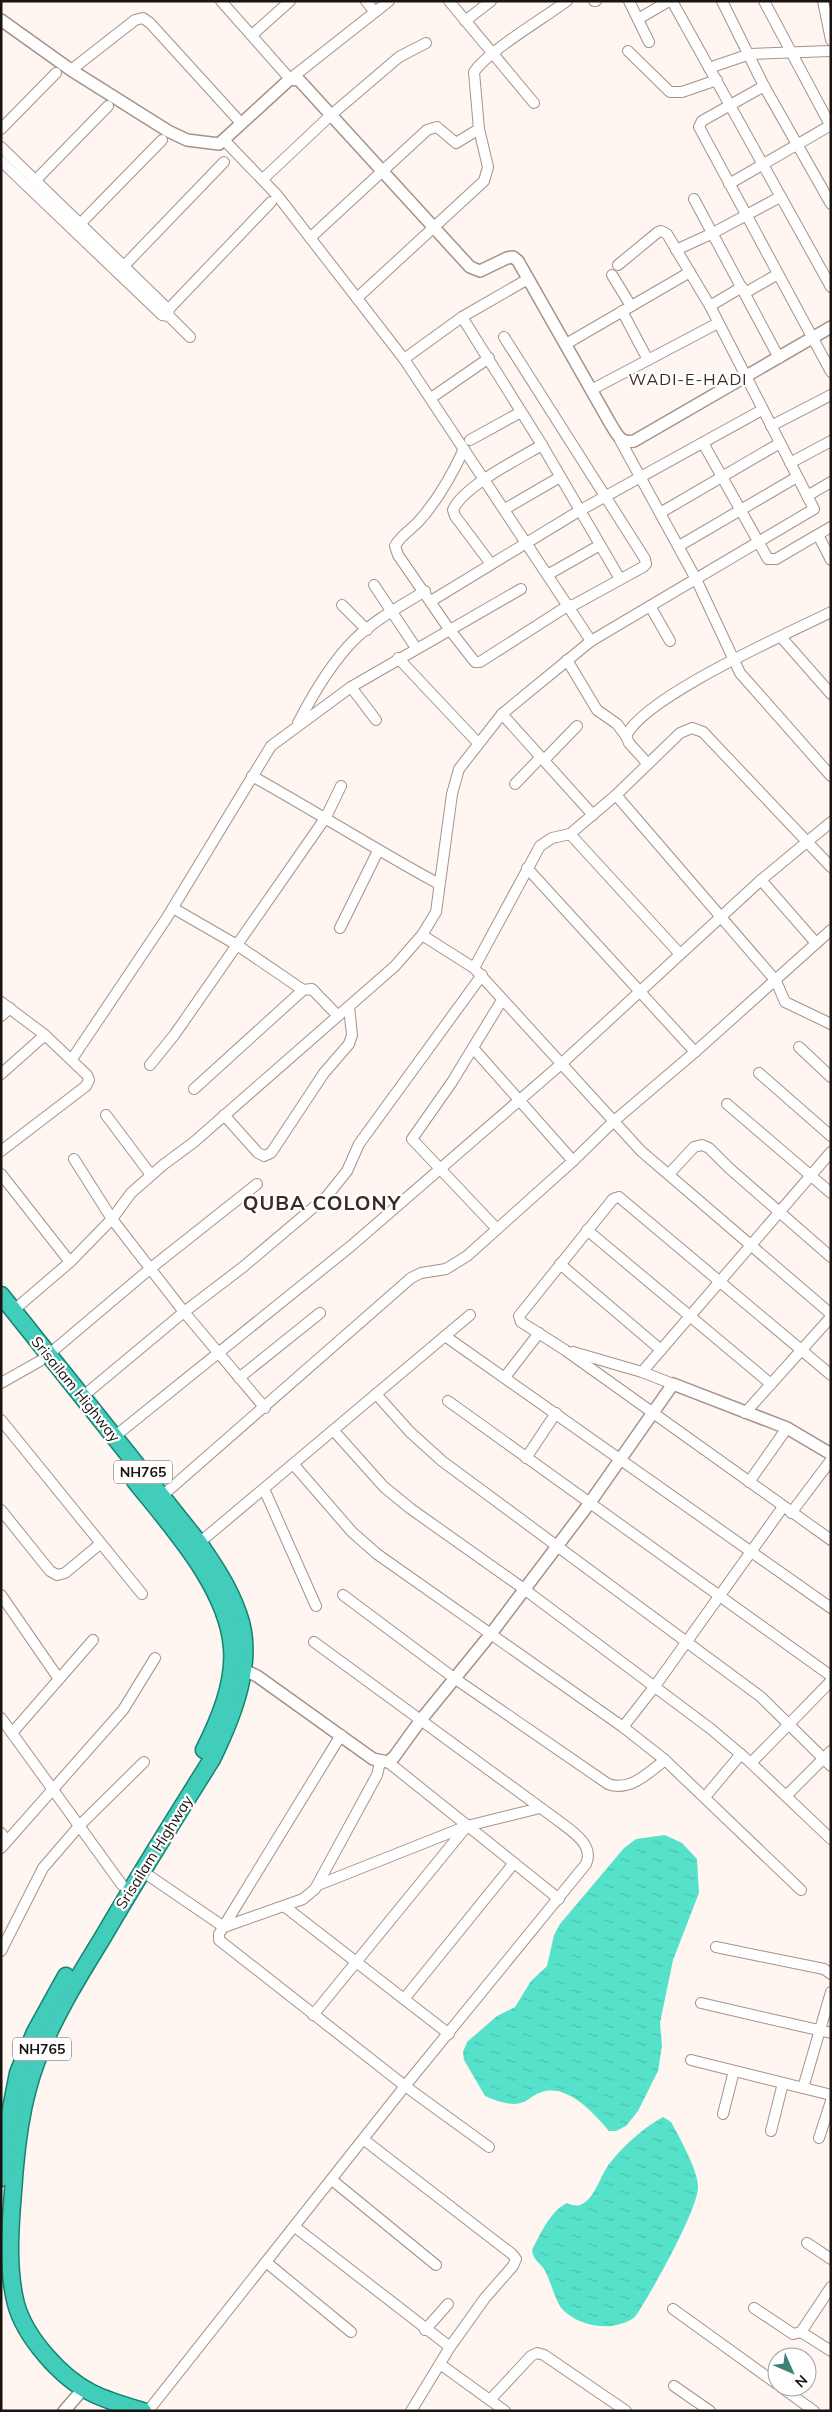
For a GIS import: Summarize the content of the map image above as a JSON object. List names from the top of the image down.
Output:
{
  "streets": {
    "highway": ["Srisailam Highway", "NH765"]
  },
  "districts": ["WADI-E-HADI", "QUBA COLONY"],
  "north": "bottom right"
}
